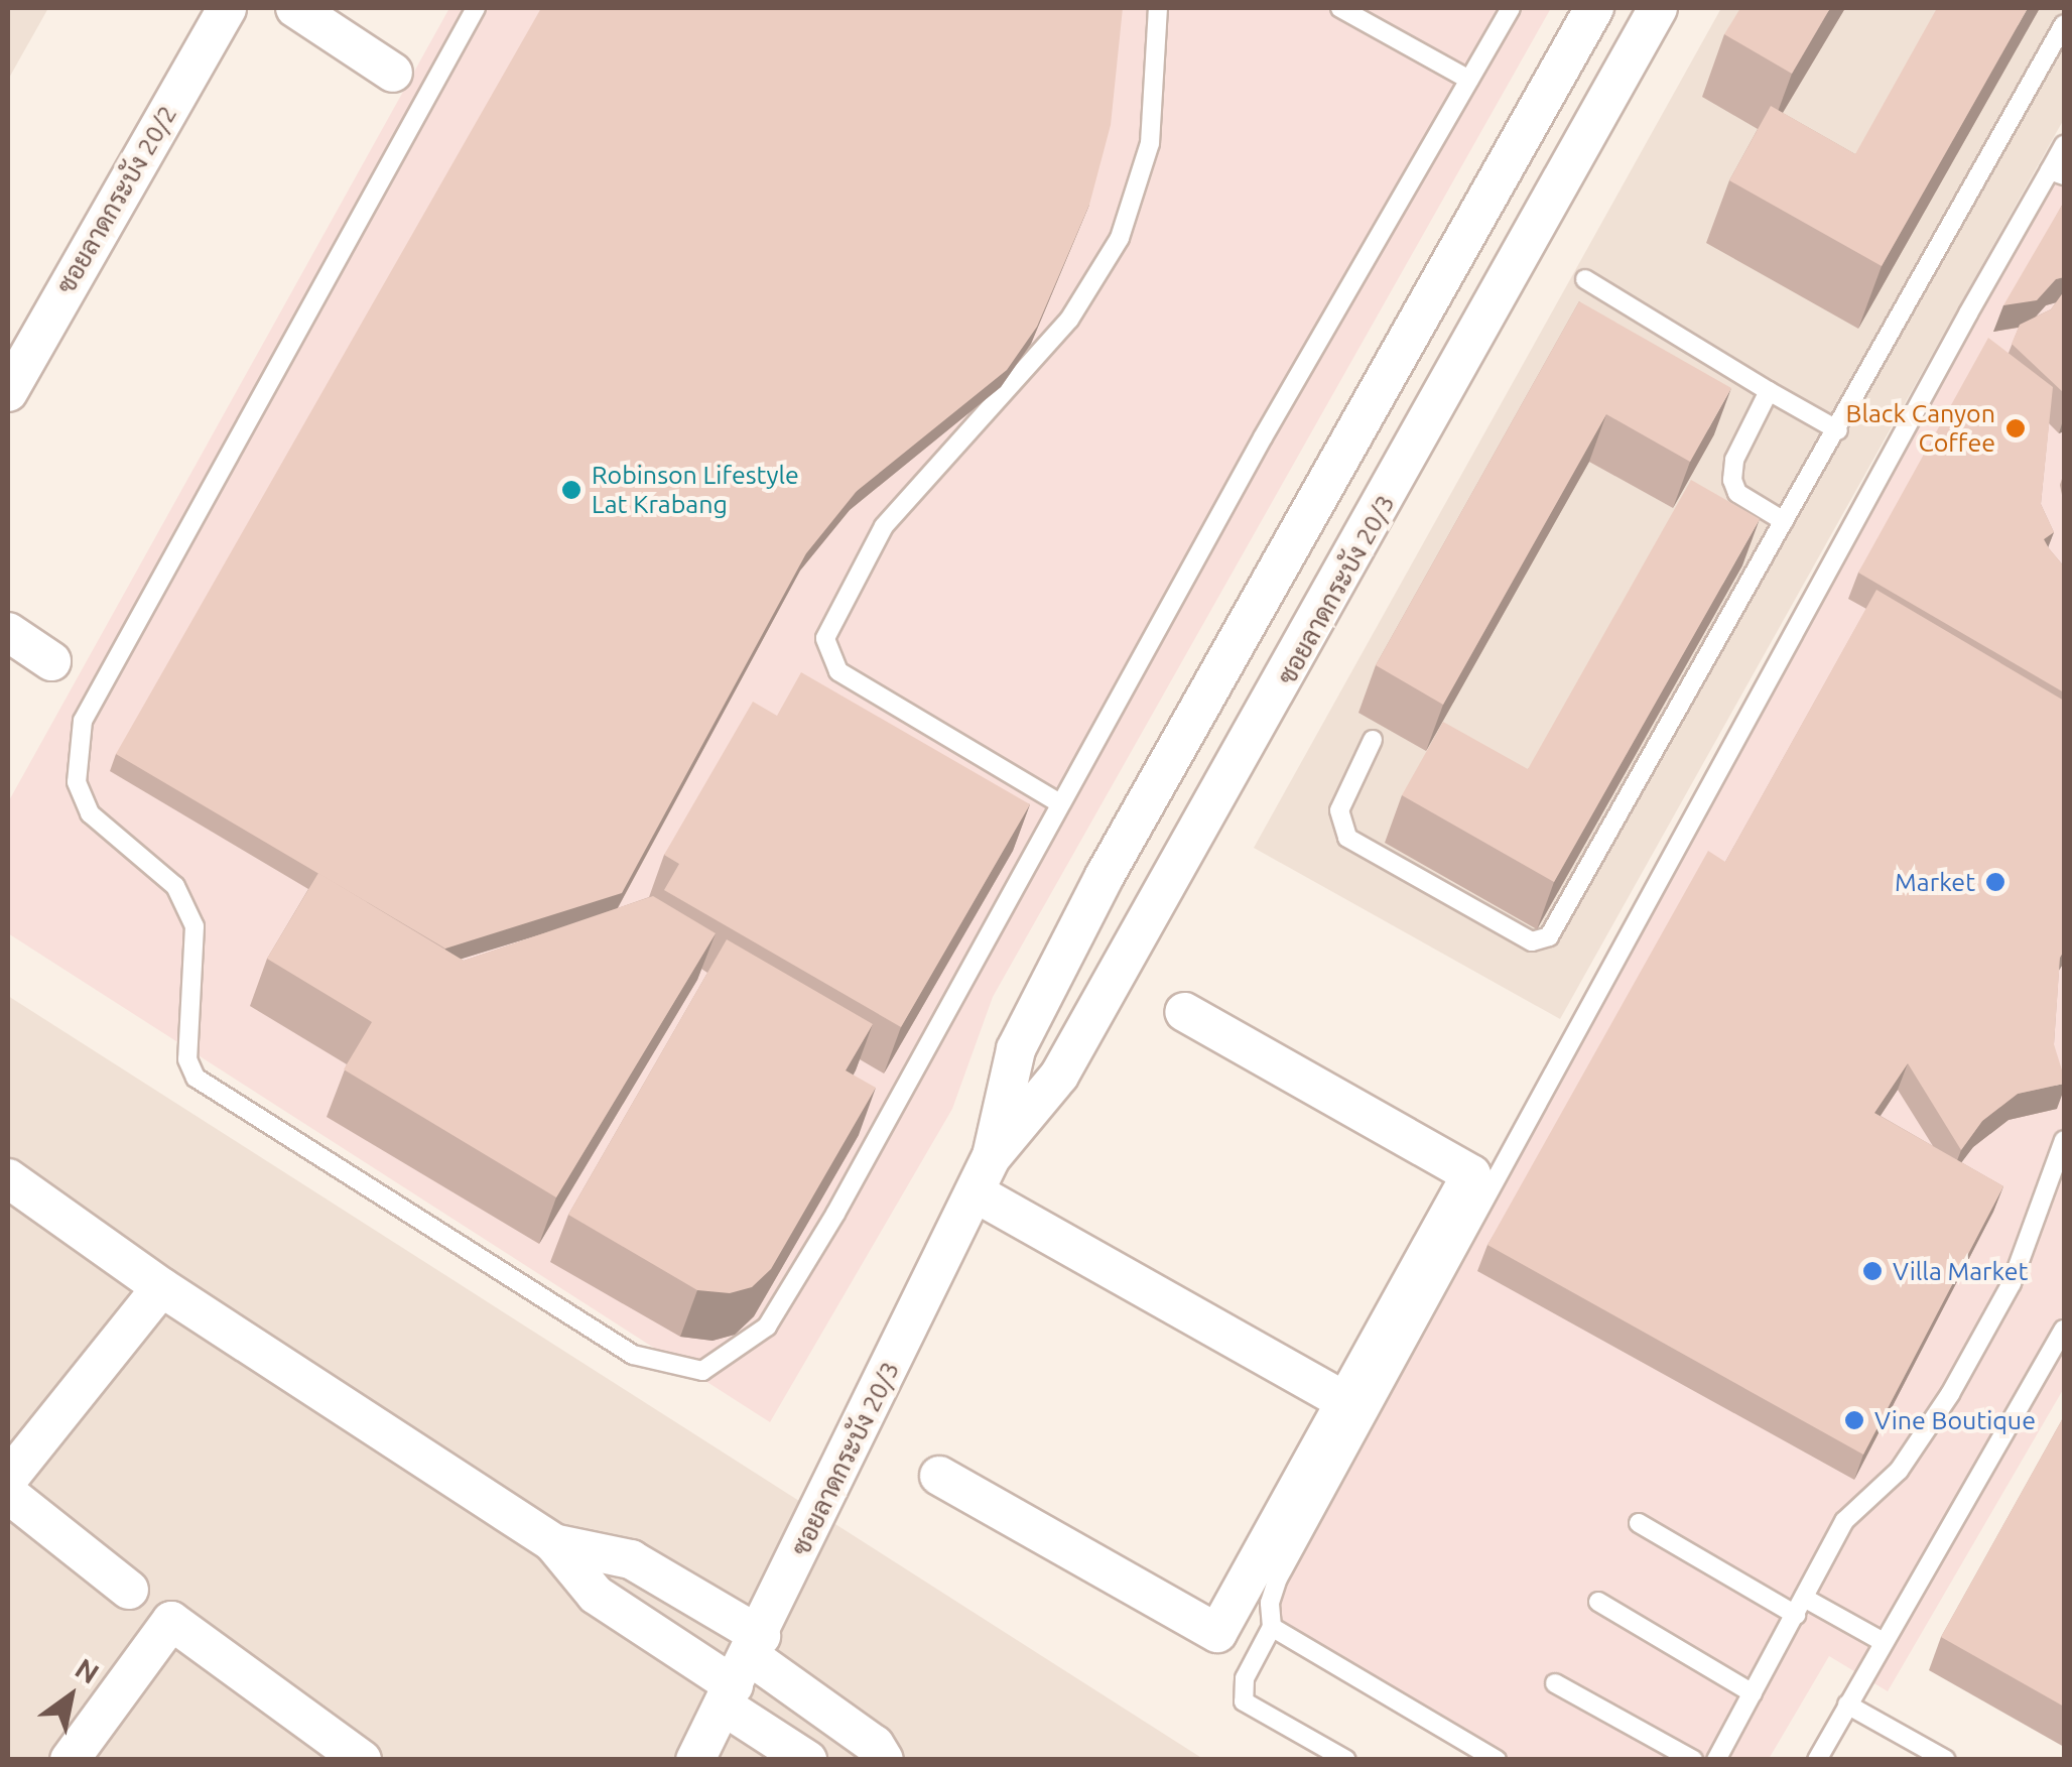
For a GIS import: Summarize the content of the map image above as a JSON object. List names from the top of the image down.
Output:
{
  "streets": {
    "street": ["ซอยลาดกระบัง 20/2", "ซอยลาดกระบัง 20/3"]
  },
  "places": [
    "Black Canyon Coffee",
    "Robinson Lifestyle Lat Krabang",
    "Market",
    "Villa Market",
    "Vine Boutique"
  ],
  "north": "top right"
}
